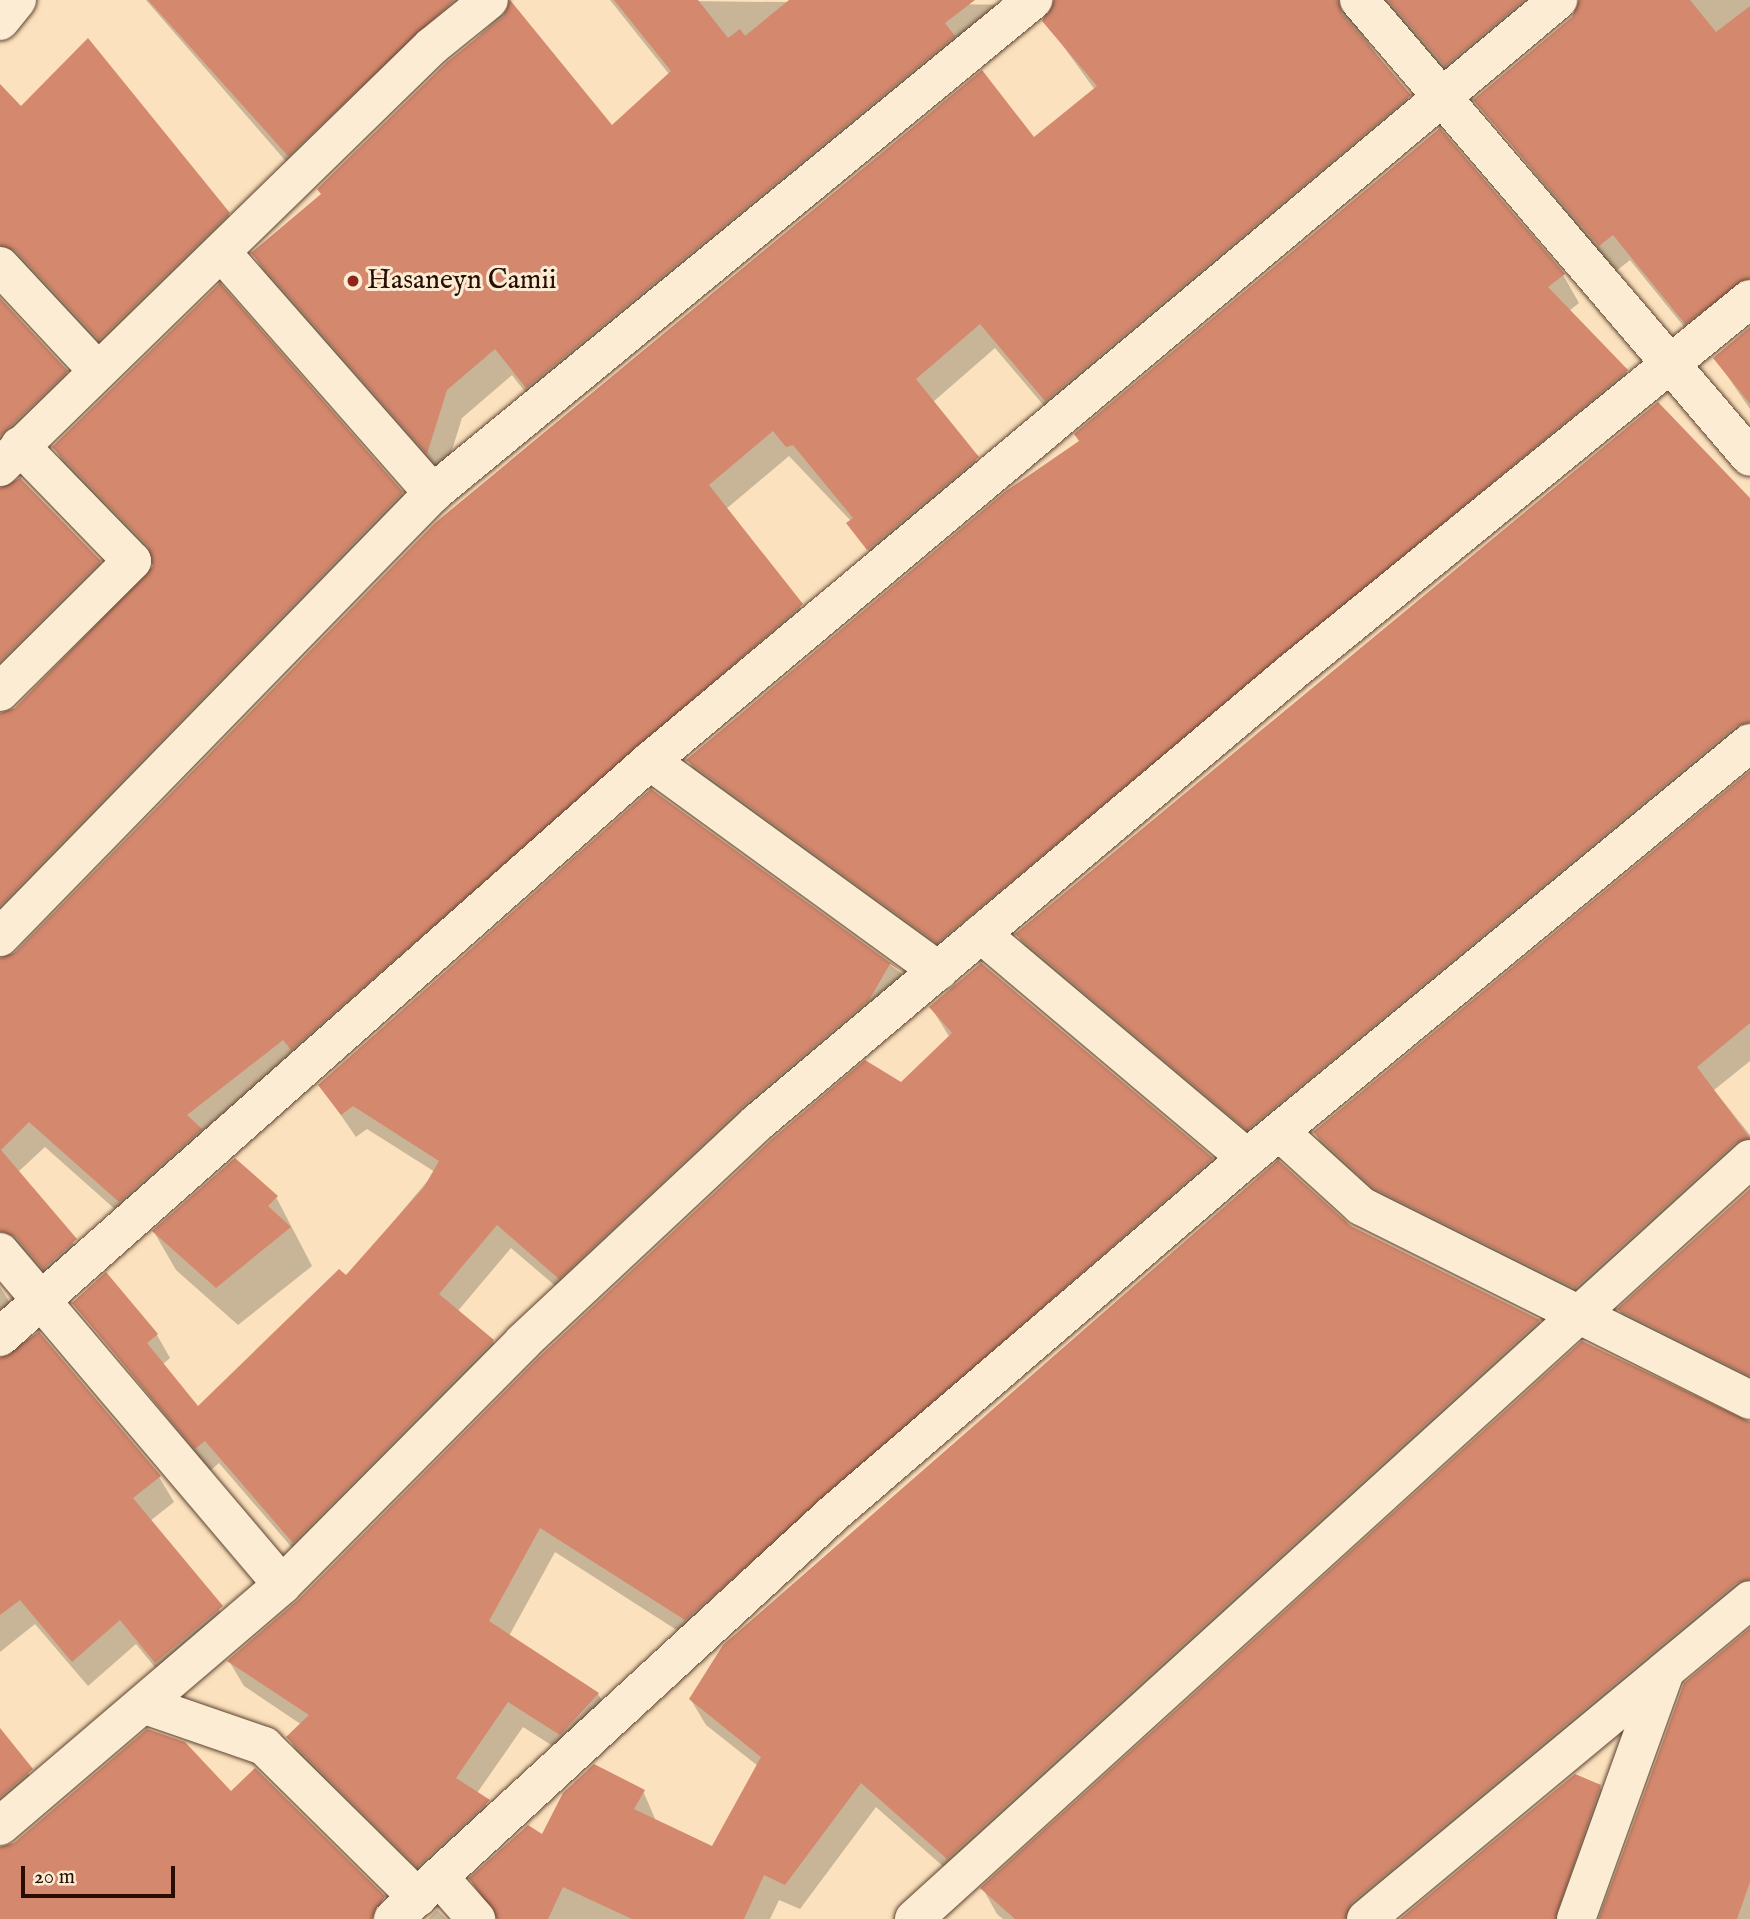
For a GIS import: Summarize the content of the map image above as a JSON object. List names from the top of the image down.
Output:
{
  "places": ["Hasaneyn Camii"],
  "scale_bar": "20 m"
}
